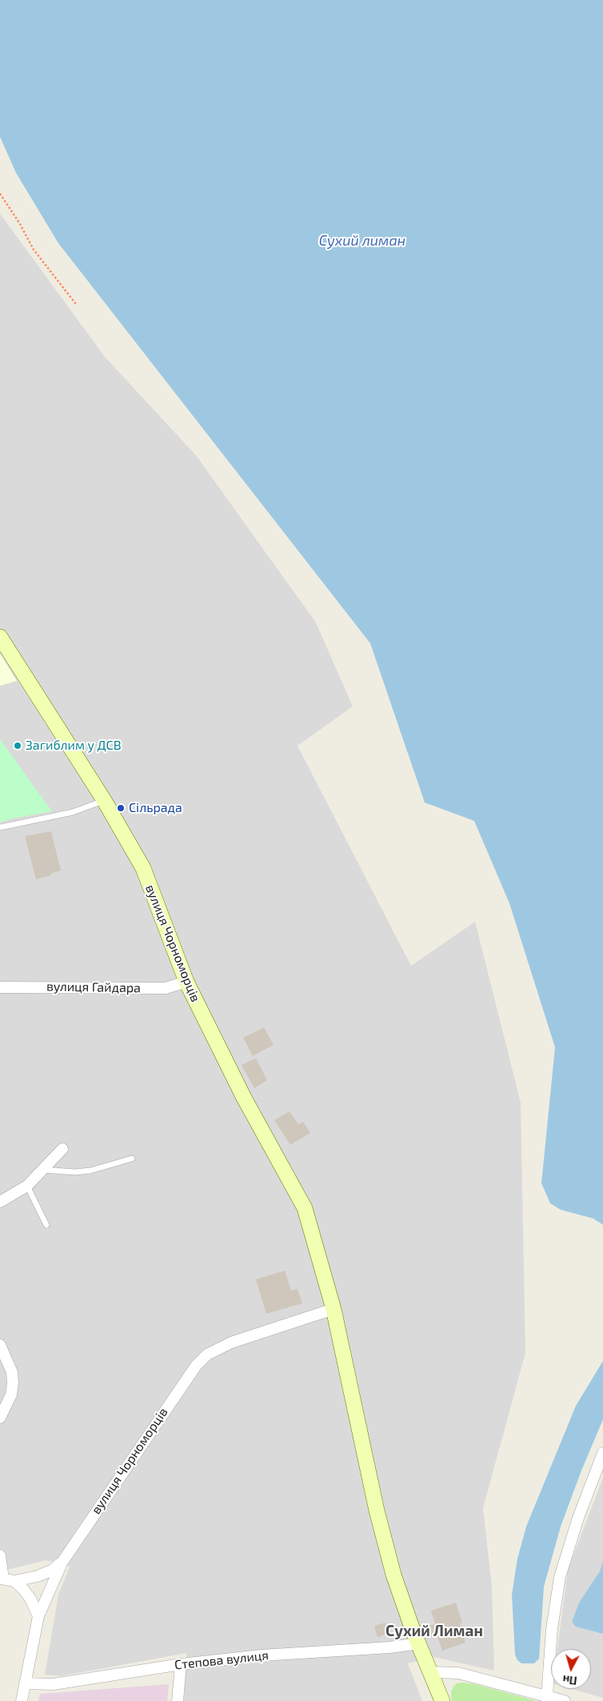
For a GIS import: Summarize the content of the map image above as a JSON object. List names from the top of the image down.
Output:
{
  "streets": {
    "main road": ["вулиця Чорноморців"],
    "street": ["вулиця Гайдара", "Степова вулиця"]
  },
  "crossings": [
    ["вулиця Чорноморців", "вулиця Гайдара"],
    ["вулиця Чорноморців", "Степова вулиця"]
  ],
  "districts": ["Сухий Лиман"],
  "water": ["Сухий лиман"],
  "places": ["Загиблим у ДСВ", "Сільрада"],
  "north": "bottom"
}
